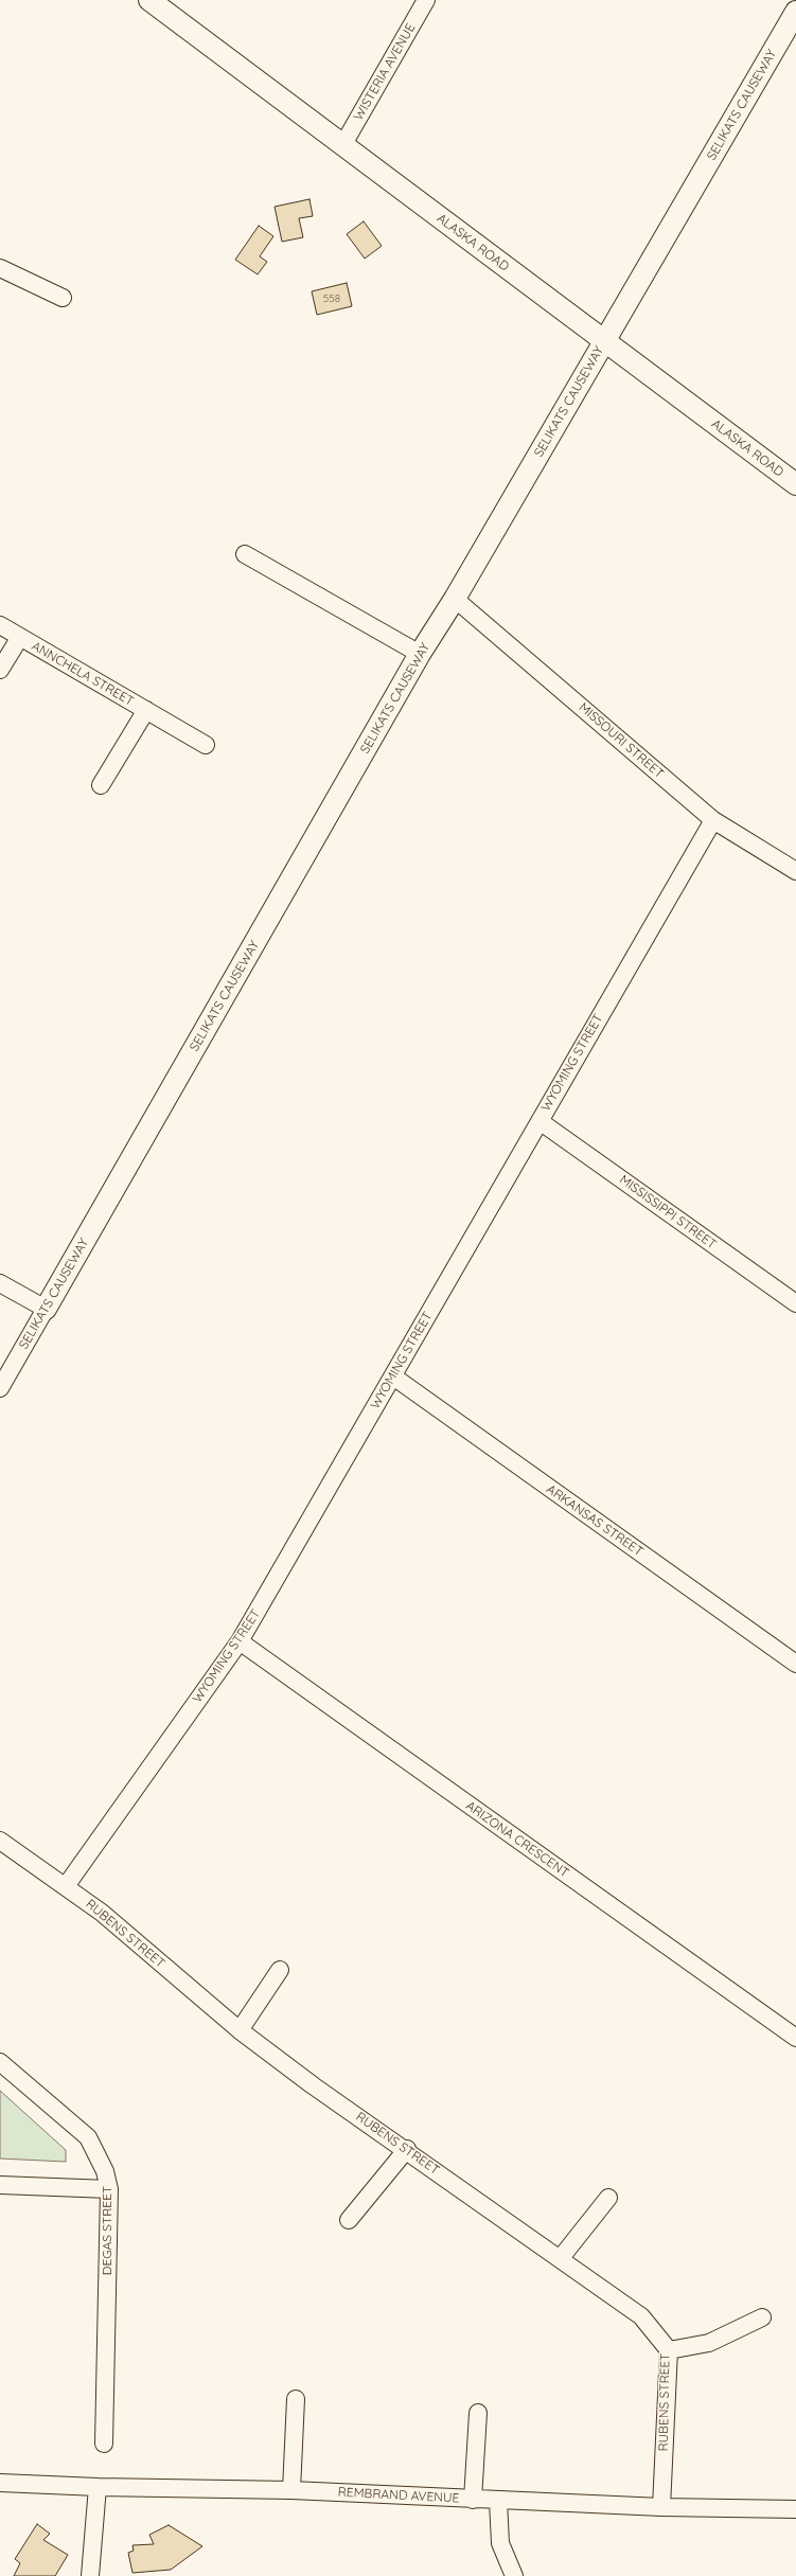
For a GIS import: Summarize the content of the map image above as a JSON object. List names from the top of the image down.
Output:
{
  "streets": {
    "street": [
      "WISTERIA AVENUE",
      "SELIKATS CAUSEWAY",
      "ALASKA ROAD",
      "ANNCHELA STREET",
      "MISSOURI STREET",
      "WYOMING STREET",
      "MISSISSIPPI STREET",
      "ARKANSAS STREET",
      "ARIZONA CRESCENT",
      "RUBENS STREET",
      "DEGAS STREET",
      "REMBRAND AVENUE"
    ]
  },
  "crossings": [
    ["WISTERIA AVENUE", "ALASKA ROAD"],
    ["SELIKATS CAUSEWAY", "ALASKA ROAD"],
    ["SELIKATS CAUSEWAY", "MISSOURI STREET"],
    ["MISSOURI STREET", "WYOMING STREET"],
    ["WYOMING STREET", "MISSISSIPPI STREET"],
    ["WYOMING STREET", "ARKANSAS STREET"],
    ["WYOMING STREET", "ARIZONA CRESCENT"],
    ["WYOMING STREET", "RUBENS STREET"],
    ["RUBENS STREET", "REMBRAND AVENUE"]
  ],
  "house_numbers": ["558"]
}
